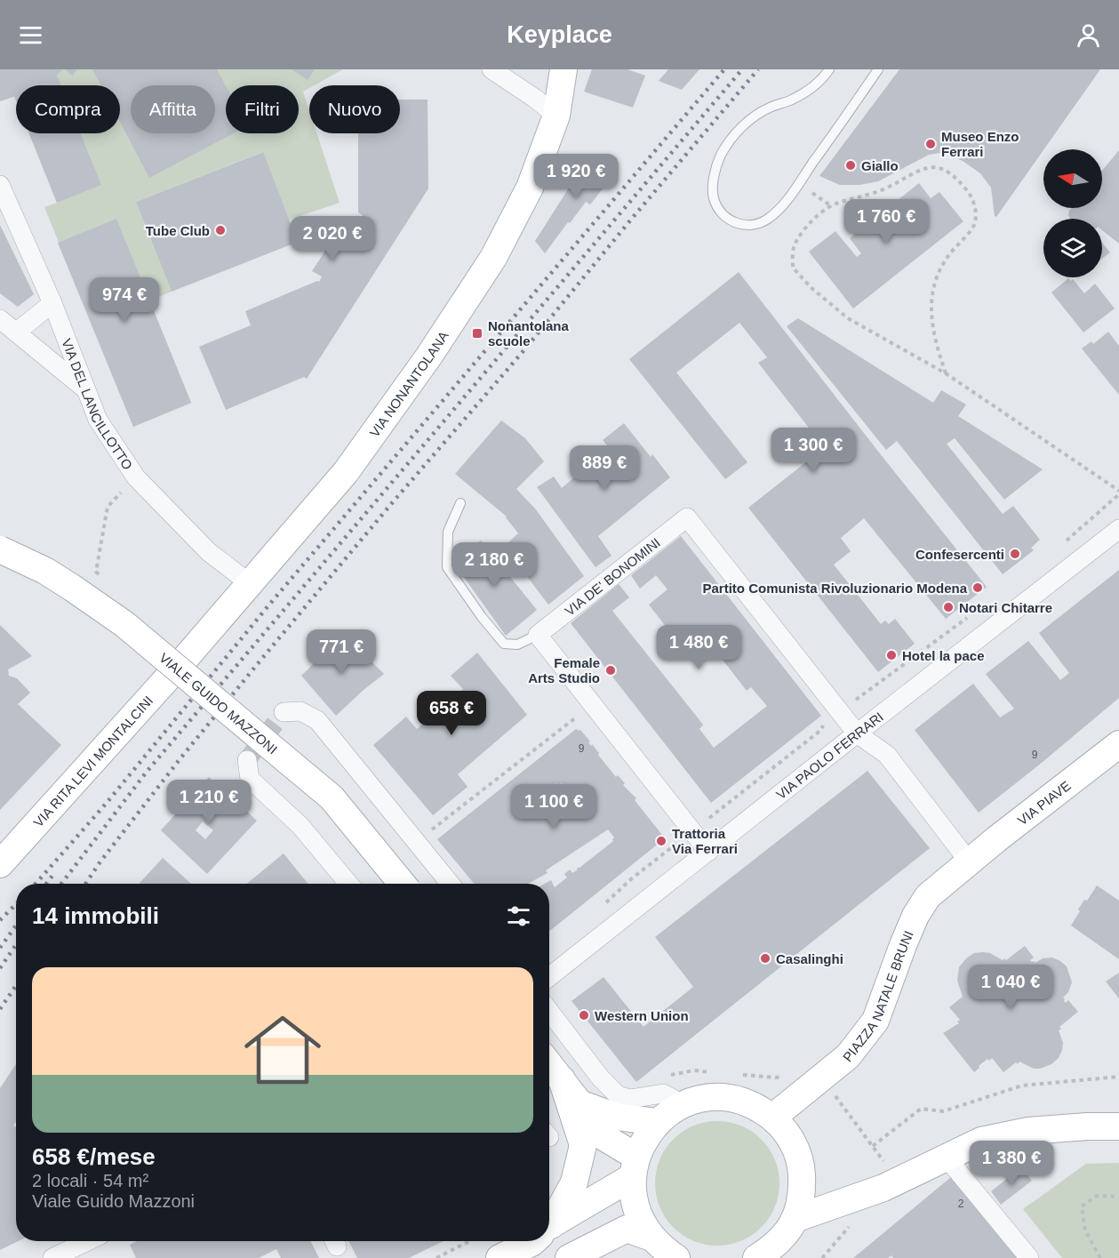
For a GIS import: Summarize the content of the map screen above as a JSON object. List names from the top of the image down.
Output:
{
  "streets": {
    "main road": [
      "VIA NONANTOLANA",
      "VIALE GUIDO MAZZONI",
      "VIA RITA LEVI MONTALCINI",
      "VIA PIAVE",
      "PIAZZA NATALE BRUNI"
    ],
    "street": ["VIA DEL LANCILLOTTO", "VIA DE' BONOMINI", "VIA PAOLO FERRARI"]
  },
  "crossings": [
    ["VIA NONANTOLANA", "VIA DEL LANCILLOTTO"],
    ["VIA NONANTOLANA", "VIA RITA LEVI MONTALCINI"],
    ["VIA DE' BONOMINI", "VIA PAOLO FERRARI"],
    ["VIA PIAVE", "PIAZZA NATALE BRUNI"]
  ],
  "places": {
    "other": [
      "Museo Enzo Ferrari",
      "Giallo",
      "Tube Club",
      "Confesercenti",
      "Partito Comunista Rivoluzionario Modena",
      "Notari Chitarre",
      "Hotel la pace",
      "Female Arts Studio",
      "Trattoria Via Ferrari",
      "Casalinghi",
      "Western Union"
    ],
    "transit": ["Nonantolana scuole"]
  },
  "house_numbers": ["9", "9", "2"],
  "north": "left",
  "page": {
    "header": "Keyplace",
    "chip": [
      "Compra",
      "Affitta",
      "Filtri",
      "Nuovo"
    ],
    "price": [
      "1 920 €",
      "1 760 €",
      "2 020 €",
      "974 €",
      "1 300 €",
      "889 €",
      "2 180 €",
      "1 480 €",
      "771 €",
      "658 €",
      "1 210 €",
      "1 100 €",
      "1 040 €",
      "1 380 €"
    ],
    "heading": "14 immobili",
    "list": [
      {
        "name": "658 €/mese",
        "note": "2 locali · 54 m² · Viale Guido Mazzoni"
      }
    ]
  }
}
